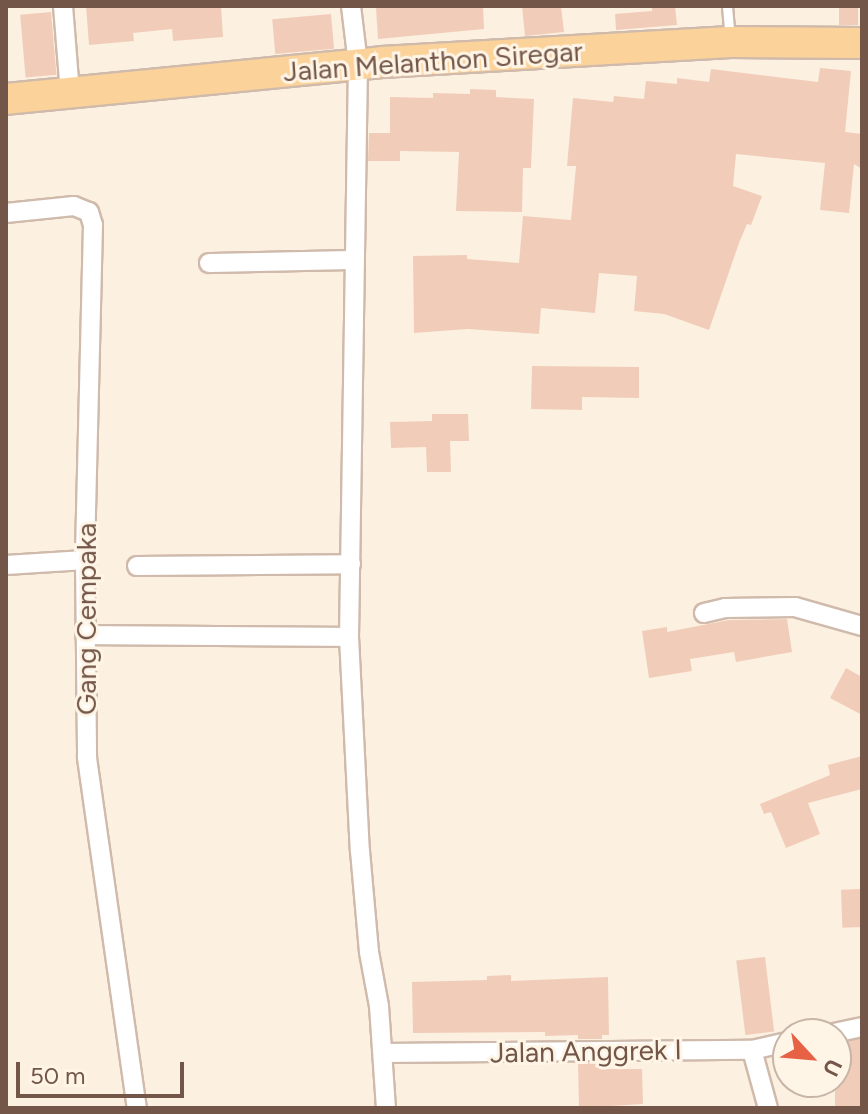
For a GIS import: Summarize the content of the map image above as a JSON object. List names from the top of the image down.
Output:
{
  "streets": {
    "main road": ["Jalan Melanthon Siregar"],
    "street": ["Gang Cempaka", "Jalan Anggrek I"]
  },
  "scale_bar": "50 m",
  "north": "bottom right"
}
